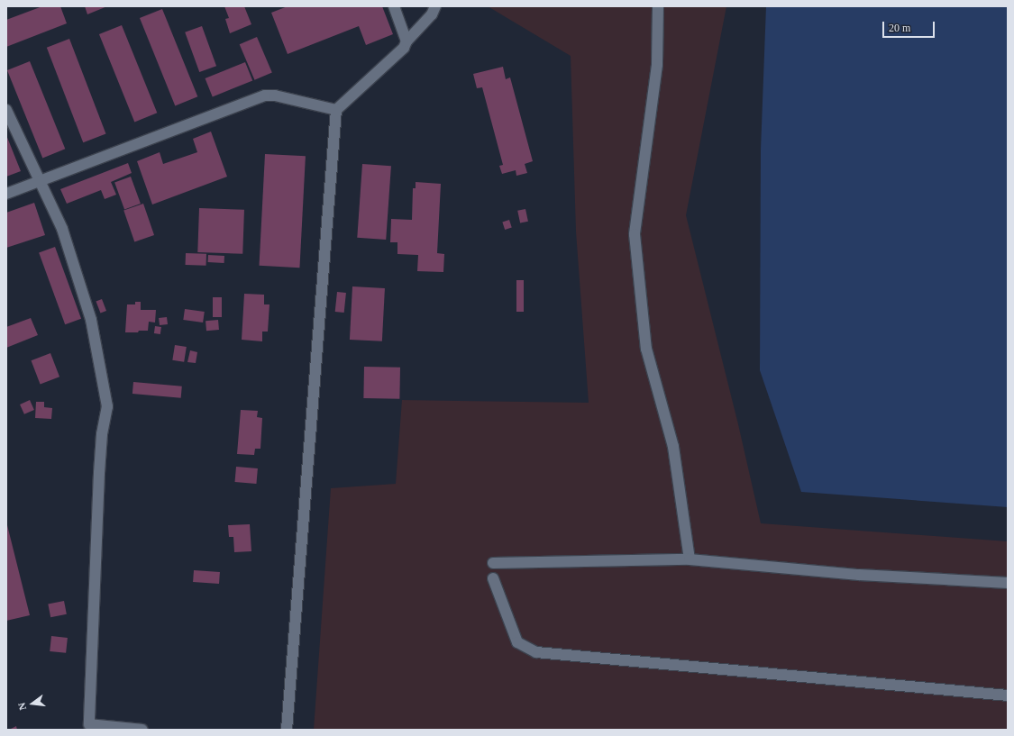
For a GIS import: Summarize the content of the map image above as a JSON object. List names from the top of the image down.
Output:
{
  "scale_bar": "20 m",
  "north": "left"
}
